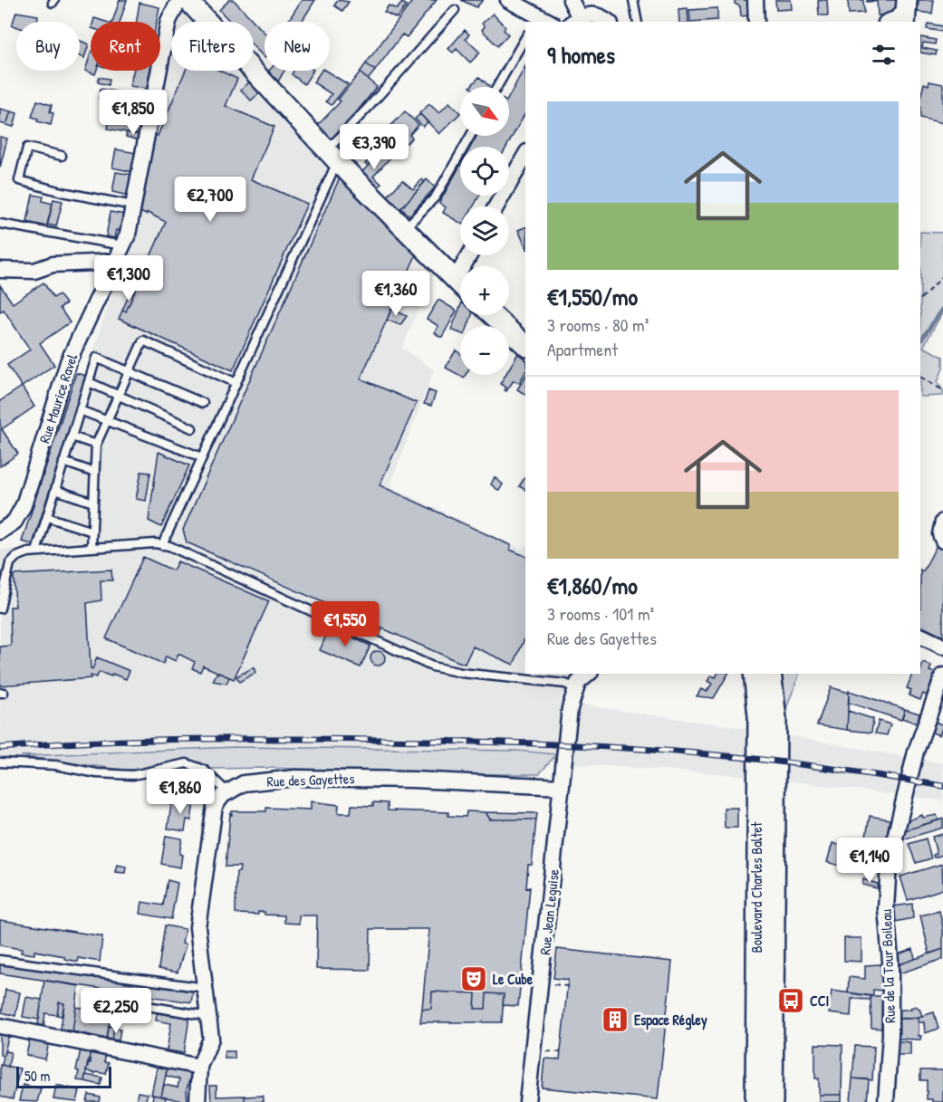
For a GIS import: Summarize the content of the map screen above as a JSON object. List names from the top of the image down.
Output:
{
  "streets": {
    "street": [
      "Rue Maurice Ravel",
      "Rue des Gayettes",
      "Boulevard Charles Baltet",
      "Rue Jean Leguise",
      "Rue de la Tour Boileau"
    ]
  },
  "crossings": [
    ["Rue des Gayettes", "Rue Jean Leguise"]
  ],
  "places": {
    "theatre": ["Le Cube"],
    "bus stop": ["CCI"],
    "building": ["Espace Régley"]
  },
  "scale_bar": "50 m",
  "north": "bottom right",
  "page": {
    "chip": [
      "Buy",
      "Rent",
      "Filters",
      "New"
    ],
    "heading": "9 homes",
    "map_buttons": ["+", "−"],
    "list": [
      {
        "name": "€1,550/mo",
        "note": "3 rooms · 80 m² · Apartment"
      },
      {
        "name": "€1,860/mo",
        "note": "3 rooms · 101 m² · Rue des Gayettes"
      }
    ],
    "price": [
      "€1,850",
      "€3,390",
      "€2,700",
      "€1,300",
      "€1,360",
      "€1,550",
      "€1,860",
      "€1,140",
      "€2,250"
    ],
    "scale": "50 m"
  }
}
